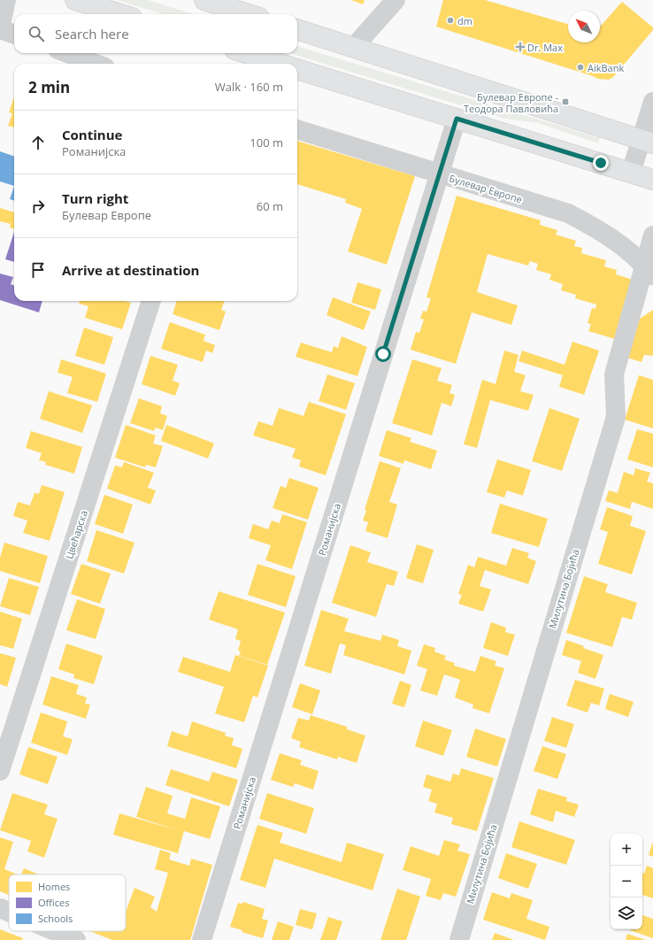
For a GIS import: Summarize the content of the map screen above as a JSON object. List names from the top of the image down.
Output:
{
  "streets": {
    "street": [
      "Булевар Европе",
      "Романијска",
      "Цвећарска",
      "Милутина Бојића"
    ]
  },
  "crossings": [
    ["Булевар Европе", "Романијска"],
    ["Булевар Европе", "Милутина Бојића"]
  ],
  "places": {
    "other": ["dm", "AikBank"],
    "health": ["Dr. Max"],
    "transit": ["Булевар Европе - Теодора Павловића"]
  },
  "legend": ["Homes", "Offices", "Schools"],
  "north": "top left",
  "page": {
    "search": "Search here",
    "heading": ["2 min", "Walk · 160 m"],
    "list": [
      ["Continue", "Романијска", "100 m"],
      ["Turn right", "Булевар Европе", "60 m"],
      "Arrive at destination"
    ],
    "map_buttons": ["+", "−"]
  }
}
